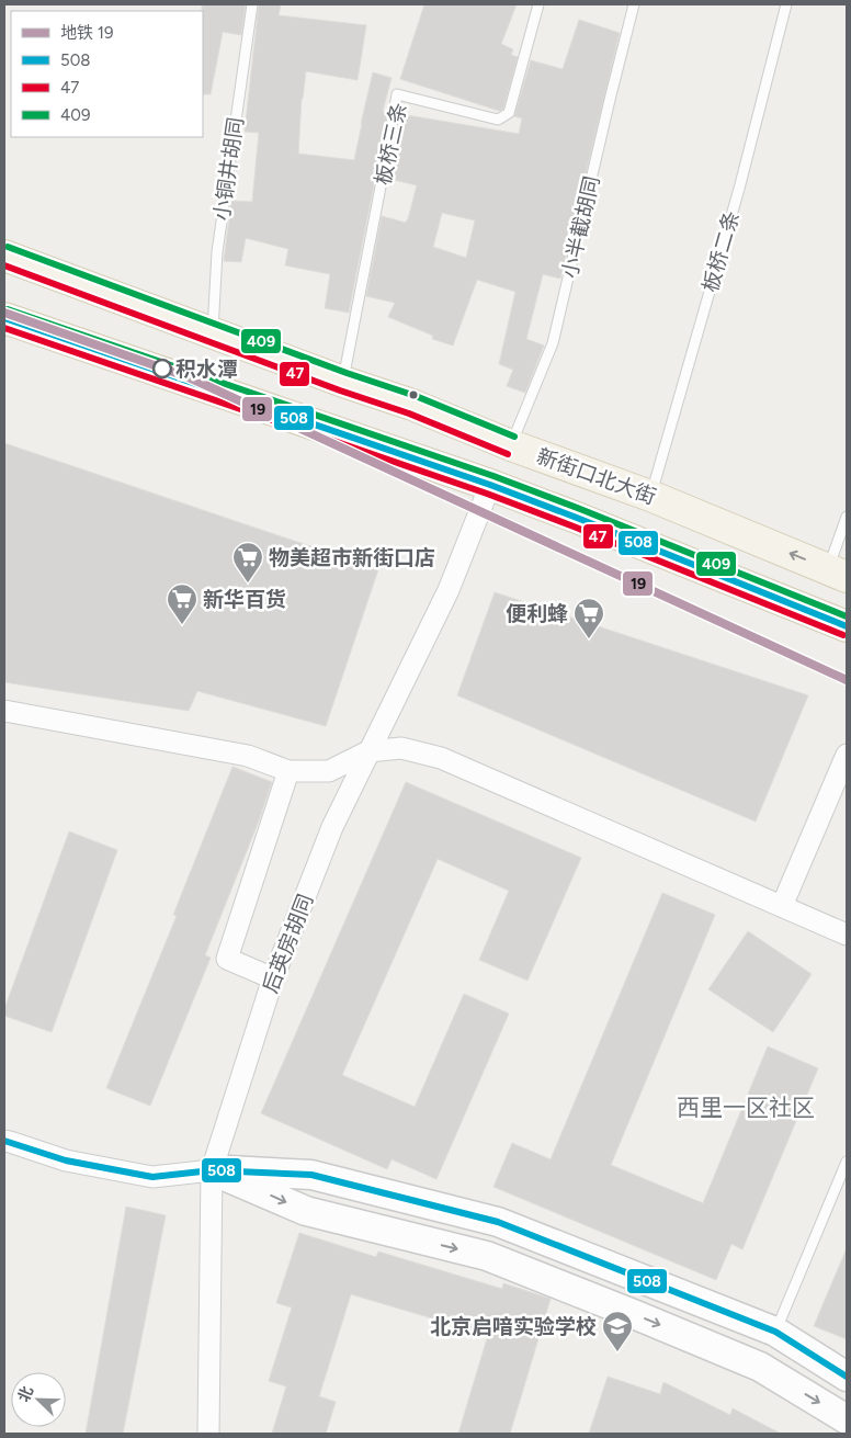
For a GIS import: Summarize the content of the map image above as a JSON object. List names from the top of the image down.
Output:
{
  "streets": {
    "main road": ["新街口北大街"],
    "street": ["后英房胡同"],
    "lane": [
      "板桥三条",
      "小铜井胡同",
      "小半截胡同",
      "板桥二条"
    ]
  },
  "crossings": [
    ["板桥三条", "新街口北大街"],
    ["小铜井胡同", "新街口北大街"],
    ["小半截胡同", "新街口北大街"],
    ["板桥二条", "新街口北大街"]
  ],
  "districts": ["西里一区社区"],
  "places": {
    "other": ["积水潭"],
    "supermarket": ["物美超市新街口店", "新华百货", "便利蜂"],
    "school or university": ["北京启喑实验学校"]
  },
  "lines": [
    "transit line 409",
    "transit line 47",
    "metro line 19",
    "transit line 508"
  ],
  "legend": [
    "地铁 19",
    "508",
    "47",
    "409"
  ],
  "north": "top left"
}
